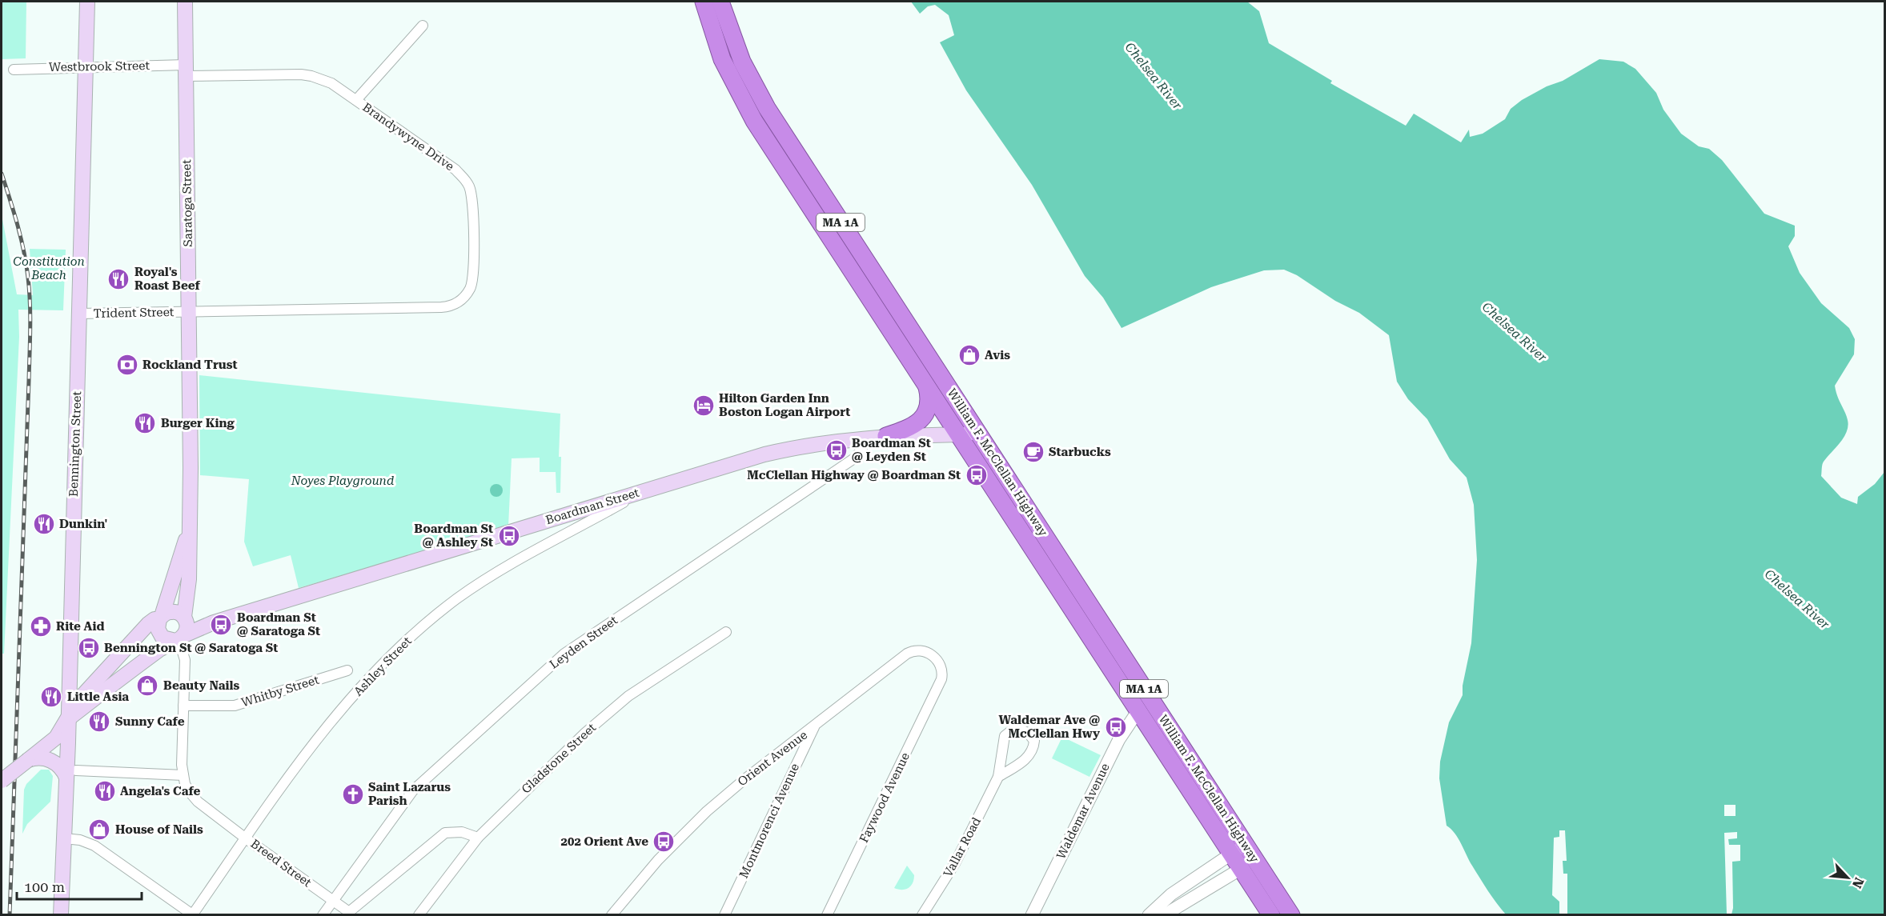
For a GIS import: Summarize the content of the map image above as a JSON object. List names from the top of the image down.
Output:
{
  "streets": {
    "highway": ["MA 1A", "William F. McClellan Highway"],
    "main road": ["Saratoga Street", "Bennington Street", "Boardman Street"],
    "street": [
      "Westbrook Street",
      "Brandywyne Drive",
      "Trident Street",
      "Leyden Street",
      "Ashley Street",
      "Whitby Street",
      "Gladstone Street",
      "Orient Avenue",
      "Faywood Avenue",
      "Waldemar Avenue",
      "Montmorenci Avenue",
      "Vallar Road",
      "Breed Street"
    ]
  },
  "crossings": [
    ["Westbrook Street", "Brandywyne Drive"],
    ["Westbrook Street", "Saratoga Street"],
    ["Westbrook Street", "Bennington Street"],
    ["Brandywyne Drive", "Saratoga Street"],
    ["Brandywyne Drive", "Trident Street"],
    ["Saratoga Street", "Trident Street"],
    ["Saratoga Street", "Boardman Street"],
    ["Trident Street", "Bennington Street"],
    ["William F. McClellan Highway", "Boardman Street"],
    ["William F. McClellan Highway", "Waldemar Avenue"],
    ["Boardman Street", "Leyden Street"],
    ["Boardman Street", "Ashley Street"],
    ["Leyden Street", "Breed Street"],
    ["Ashley Street", "Breed Street"],
    ["Gladstone Street", "Breed Street"],
    ["Orient Avenue", "Faywood Avenue"],
    ["Orient Avenue", "Montmorenci Avenue"]
  ],
  "water": ["Chelsea River"],
  "parks": ["Constitution Beach", "Noyes Playground"],
  "places": {
    "restaurant": [
      "Royal's Roast Beef",
      "Burger King",
      "Dunkin'",
      "Little Asia",
      "Sunny Cafe",
      "Angela's Cafe"
    ],
    "shop": ["Avis", "Beauty Nails", "House of Nails"],
    "bank": ["Rockland Trust"],
    "hotel": ["Hilton Garden Inn Boston Logan Airport"],
    "bus stop": [
      "Boardman St @ Leyden St",
      "McClellan Highway @ Boardman St",
      "Boardman St @ Ashley St",
      "Boardman St @ Saratoga St",
      "Bennington St @ Saratoga St",
      "Waldemar Ave @ McClellan Hwy",
      "202 Orient Ave"
    ],
    "cafe": ["Starbucks"],
    "pharmacy": ["Rite Aid"],
    "church": ["Saint Lazarus Parish"]
  },
  "scale_bar": "100 m",
  "north": "bottom right"
}
